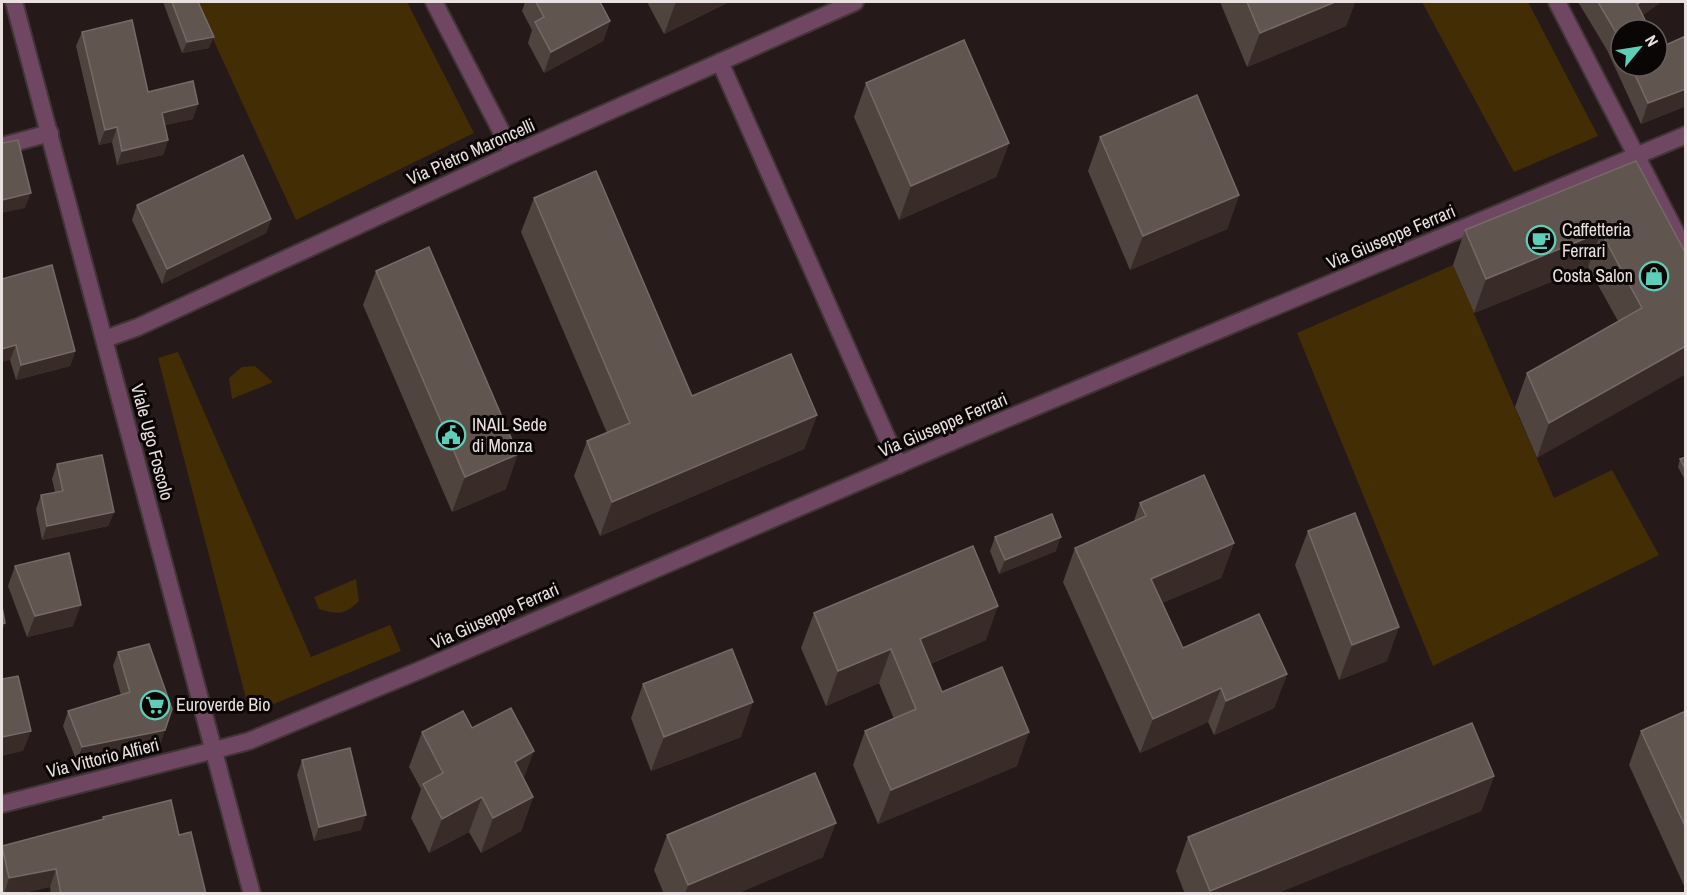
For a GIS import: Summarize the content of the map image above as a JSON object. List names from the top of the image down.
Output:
{
  "streets": {
    "street": [
      "Via Pietro Maroncelli",
      "Via Giuseppe Ferrari",
      "Viale Ugo Foscolo",
      "Via Vittorio Alfieri"
    ]
  },
  "crossings": [
    ["Via Pietro Maroncelli", "Viale Ugo Foscolo"],
    ["Via Giuseppe Ferrari", "Viale Ugo Foscolo"],
    ["Via Giuseppe Ferrari", "Via Vittorio Alfieri"],
    ["Viale Ugo Foscolo", "Via Vittorio Alfieri"]
  ],
  "places": {
    "cafe": ["Caffetteria Ferrari"],
    "shop": ["Costa Salon"],
    "public building": ["INAIL Sede di Monza"],
    "supermarket": ["Euroverde Bio"]
  },
  "north": "top right"
}
